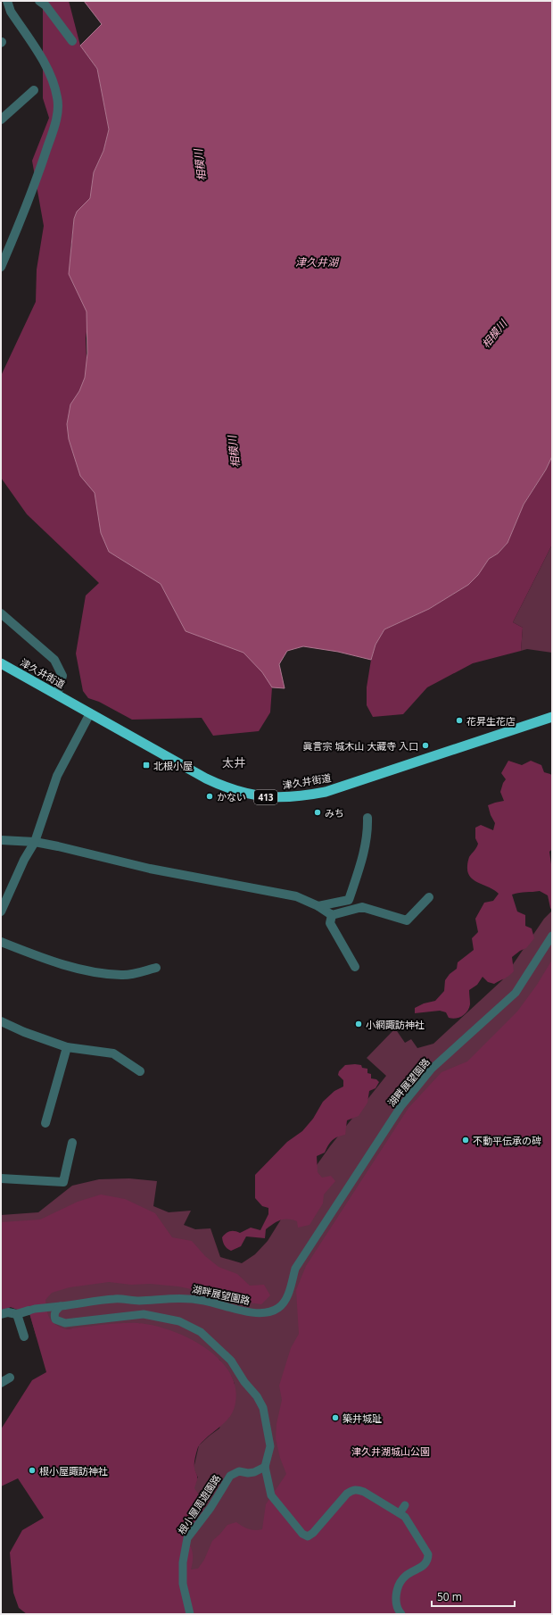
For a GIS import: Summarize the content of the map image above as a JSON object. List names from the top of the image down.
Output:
{
  "streets": {
    "highway": ["津久井街道", "413"],
    "street": ["湖畔展望園路", "根小屋周遊園路"]
  },
  "districts": ["太井"],
  "water": ["相模川", "津久井湖"],
  "parks": ["津久井湖城山公園"],
  "places": {
    "other": [
      "花昇生花店",
      "眞言宗 城木山 大藏寺 入口",
      "かない",
      "みち",
      "小網諏訪神社",
      "不動平伝承の碑",
      "築井城趾",
      "根小屋諏訪神社"
    ],
    "transit": ["北根小屋"]
  },
  "scale_bar": "50 m"
}
